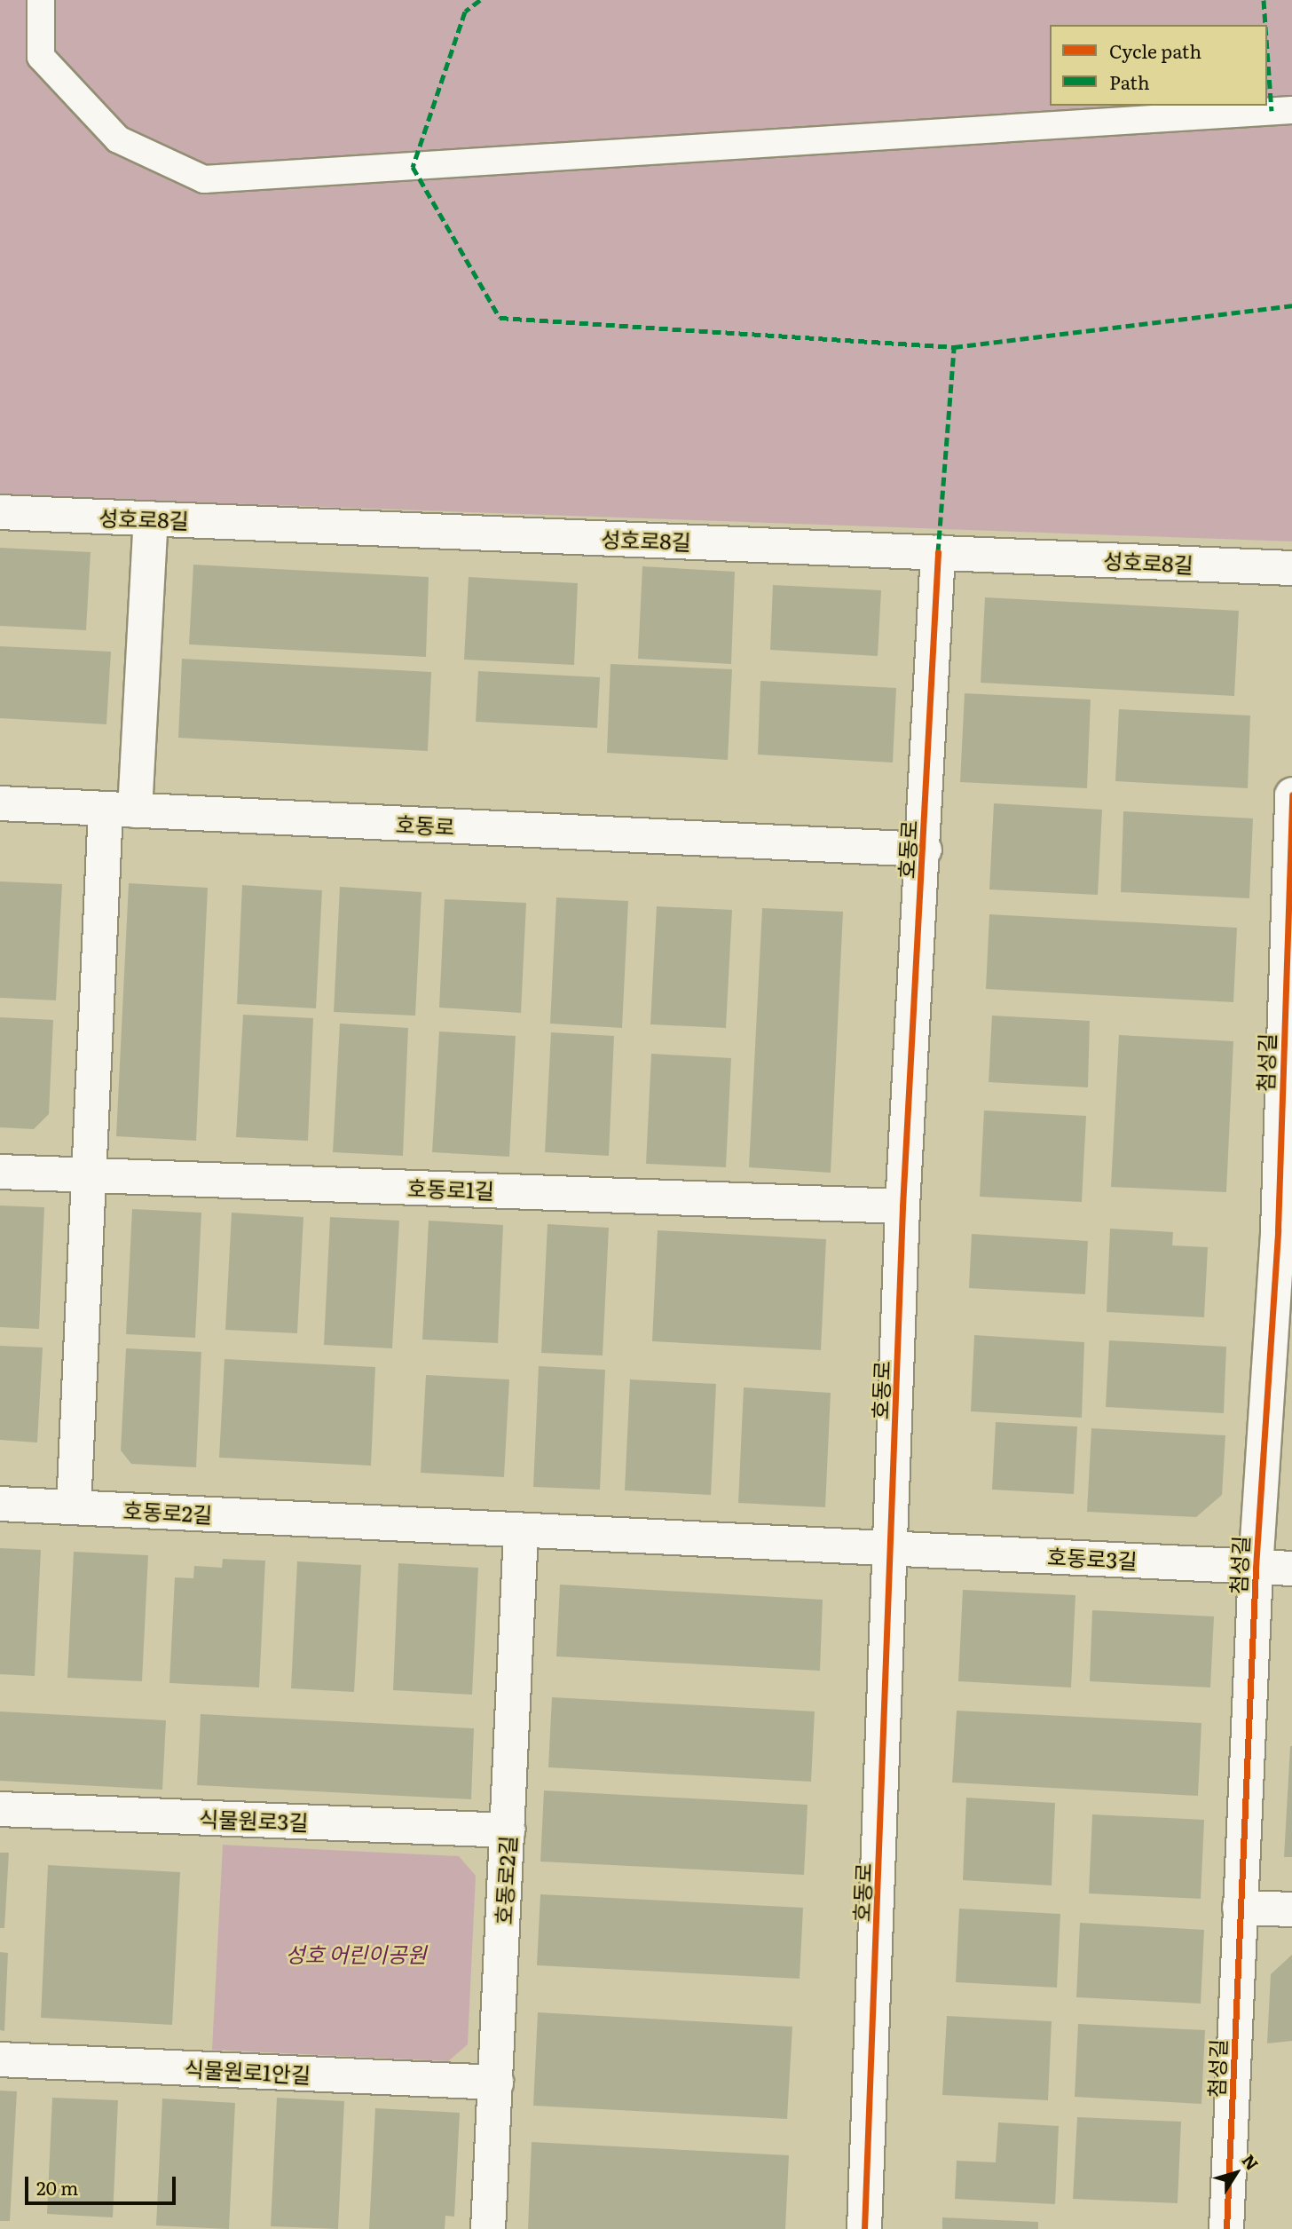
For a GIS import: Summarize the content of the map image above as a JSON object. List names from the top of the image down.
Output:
{
  "streets": {
    "street": [
      "성호로8길",
      "호동로",
      "첨성길",
      "호동로1길",
      "호동로2길",
      "호동로3길",
      "식물원로3길",
      "식물원로1안길"
    ]
  },
  "crossings": [
    ["성호로8길", "호동로"],
    ["호동로", "호동로1길"],
    ["호동로", "호동로2길"],
    ["호동로", "호동로3길"],
    ["첨성길", "호동로3길"],
    ["호동로2길", "호동로3길"],
    ["호동로2길", "식물원로3길"],
    ["호동로2길", "식물원로1안길"]
  ],
  "parks": ["성호 어린이공원"],
  "legend": ["Cycle path", "Path"],
  "scale_bar": "20 m",
  "north": "top right"
}
